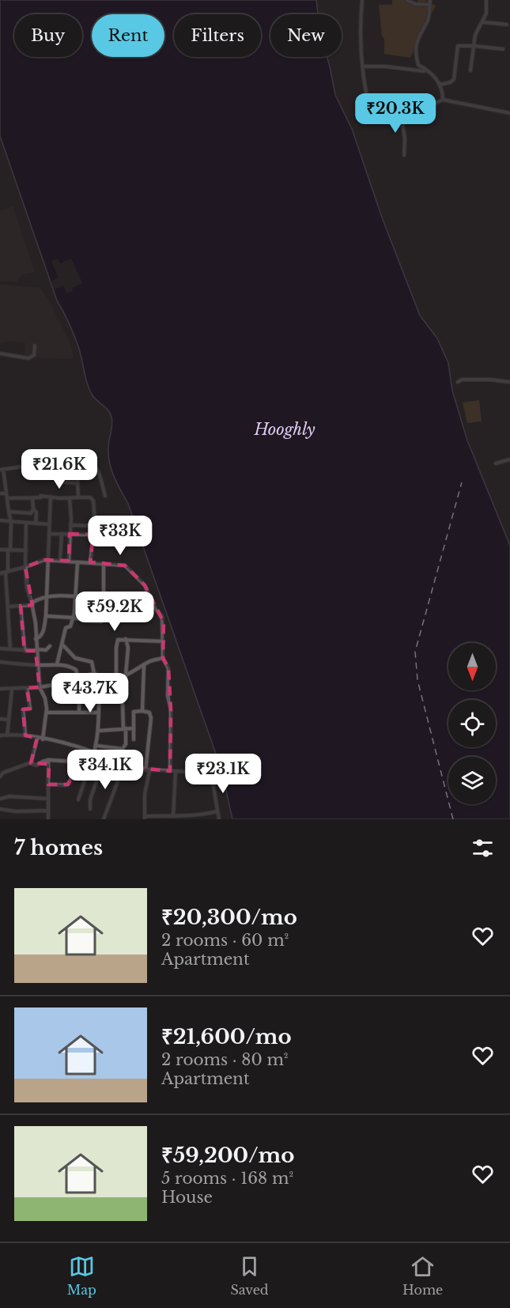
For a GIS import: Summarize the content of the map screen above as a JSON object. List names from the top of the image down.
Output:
{
  "water": ["Hooghly"],
  "north": "bottom",
  "page": {
    "chip": [
      "Buy",
      "Rent",
      "Filters",
      "New"
    ],
    "price": [
      "₹20.3K",
      "₹21.6K",
      "₹33K",
      "₹59.2K",
      "₹43.7K",
      "₹34.1K",
      "₹23.1K"
    ],
    "heading": "7 homes",
    "list": [
      {
        "name": "₹20,300/mo",
        "note": "2 rooms · 60 m² · Apartment"
      },
      {
        "name": "₹21,600/mo",
        "note": "2 rooms · 80 m² · Apartment"
      },
      {
        "name": "₹59,200/mo",
        "note": "5 rooms · 168 m² · House"
      }
    ],
    "tabs": ["Map", "Saved", "Home"]
  }
}
